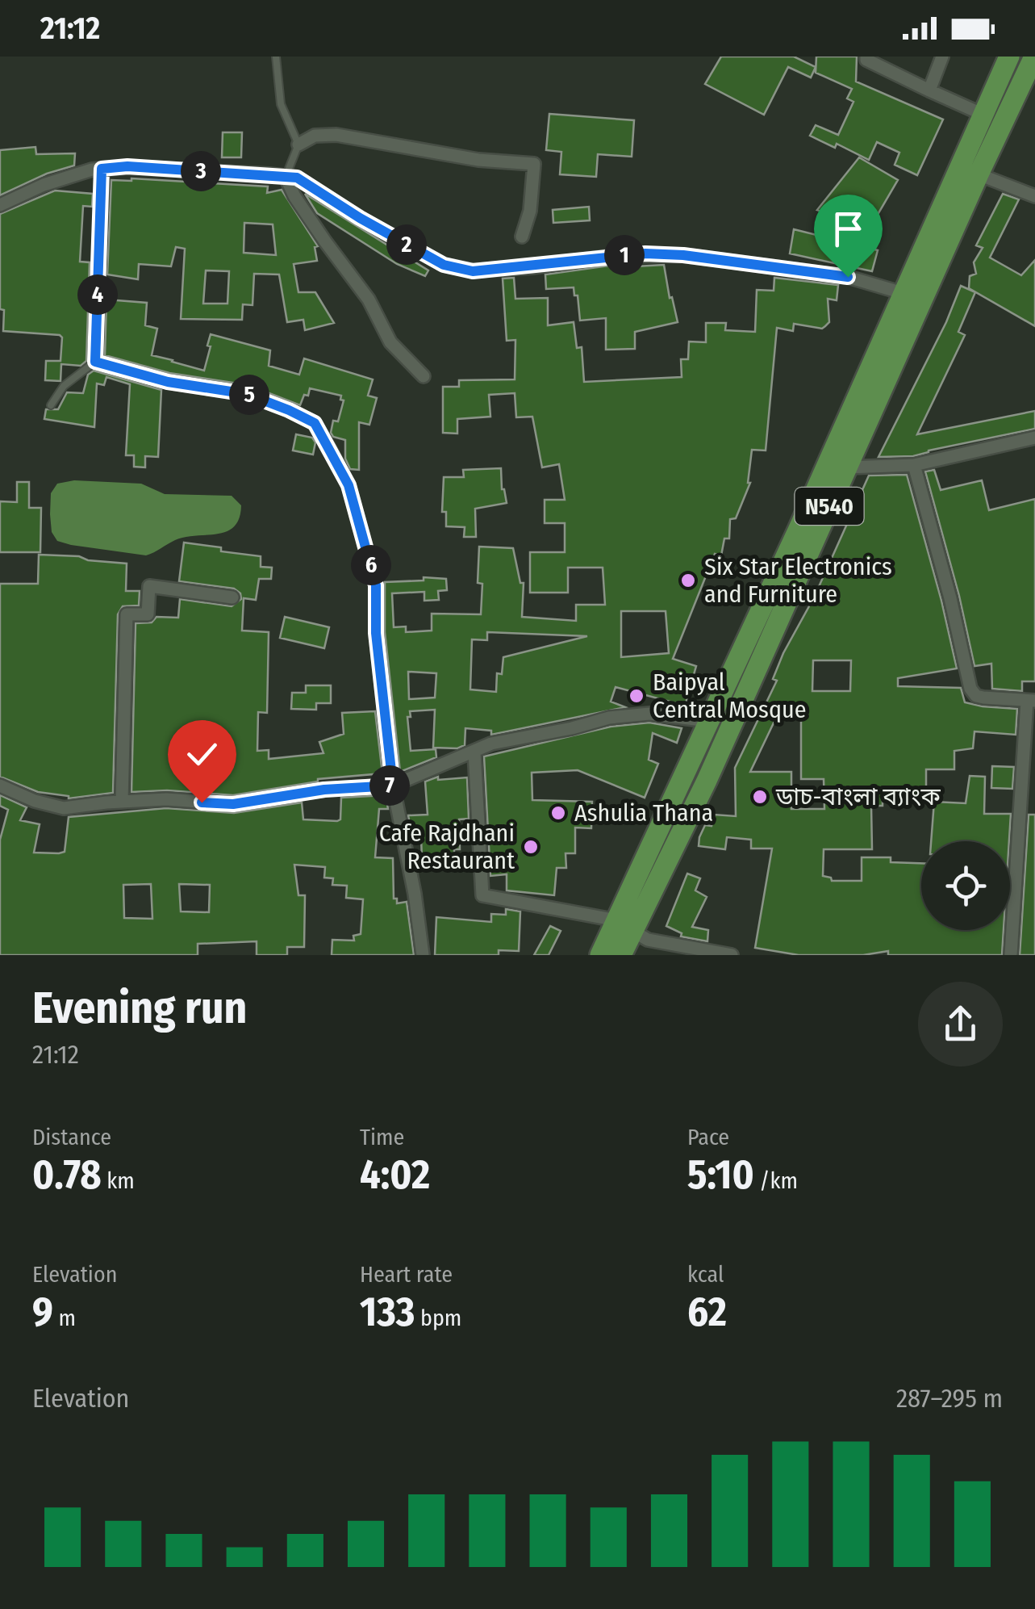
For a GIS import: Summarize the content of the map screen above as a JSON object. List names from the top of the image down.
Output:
{
  "streets": {
    "highway": ["N540"]
  },
  "places": [
    "Six Star Electronics and Furniture",
    "Baipyal Central Mosque",
    "ডাচ-বাংলা ব্যাংক",
    "Ashulia Thana",
    "Cafe Rajdhani Restaurant"
  ],
  "page": {
    "status": "21:12",
    "pins": [
      "3",
      "2",
      "1",
      "4",
      "5",
      "6",
      "7"
    ],
    "heading": ["Evening run", "21:12"],
    "stats": [
      ["Distance", "0.78 km"],
      ["Time", "4:02"],
      ["Pace", "5:10 /km"],
      ["Elevation", "9 m"],
      ["Heart rate", "133 bpm"],
      ["kcal", "62"]
    ],
    "chart": ["Elevation", "287–295 m"]
  }
}
